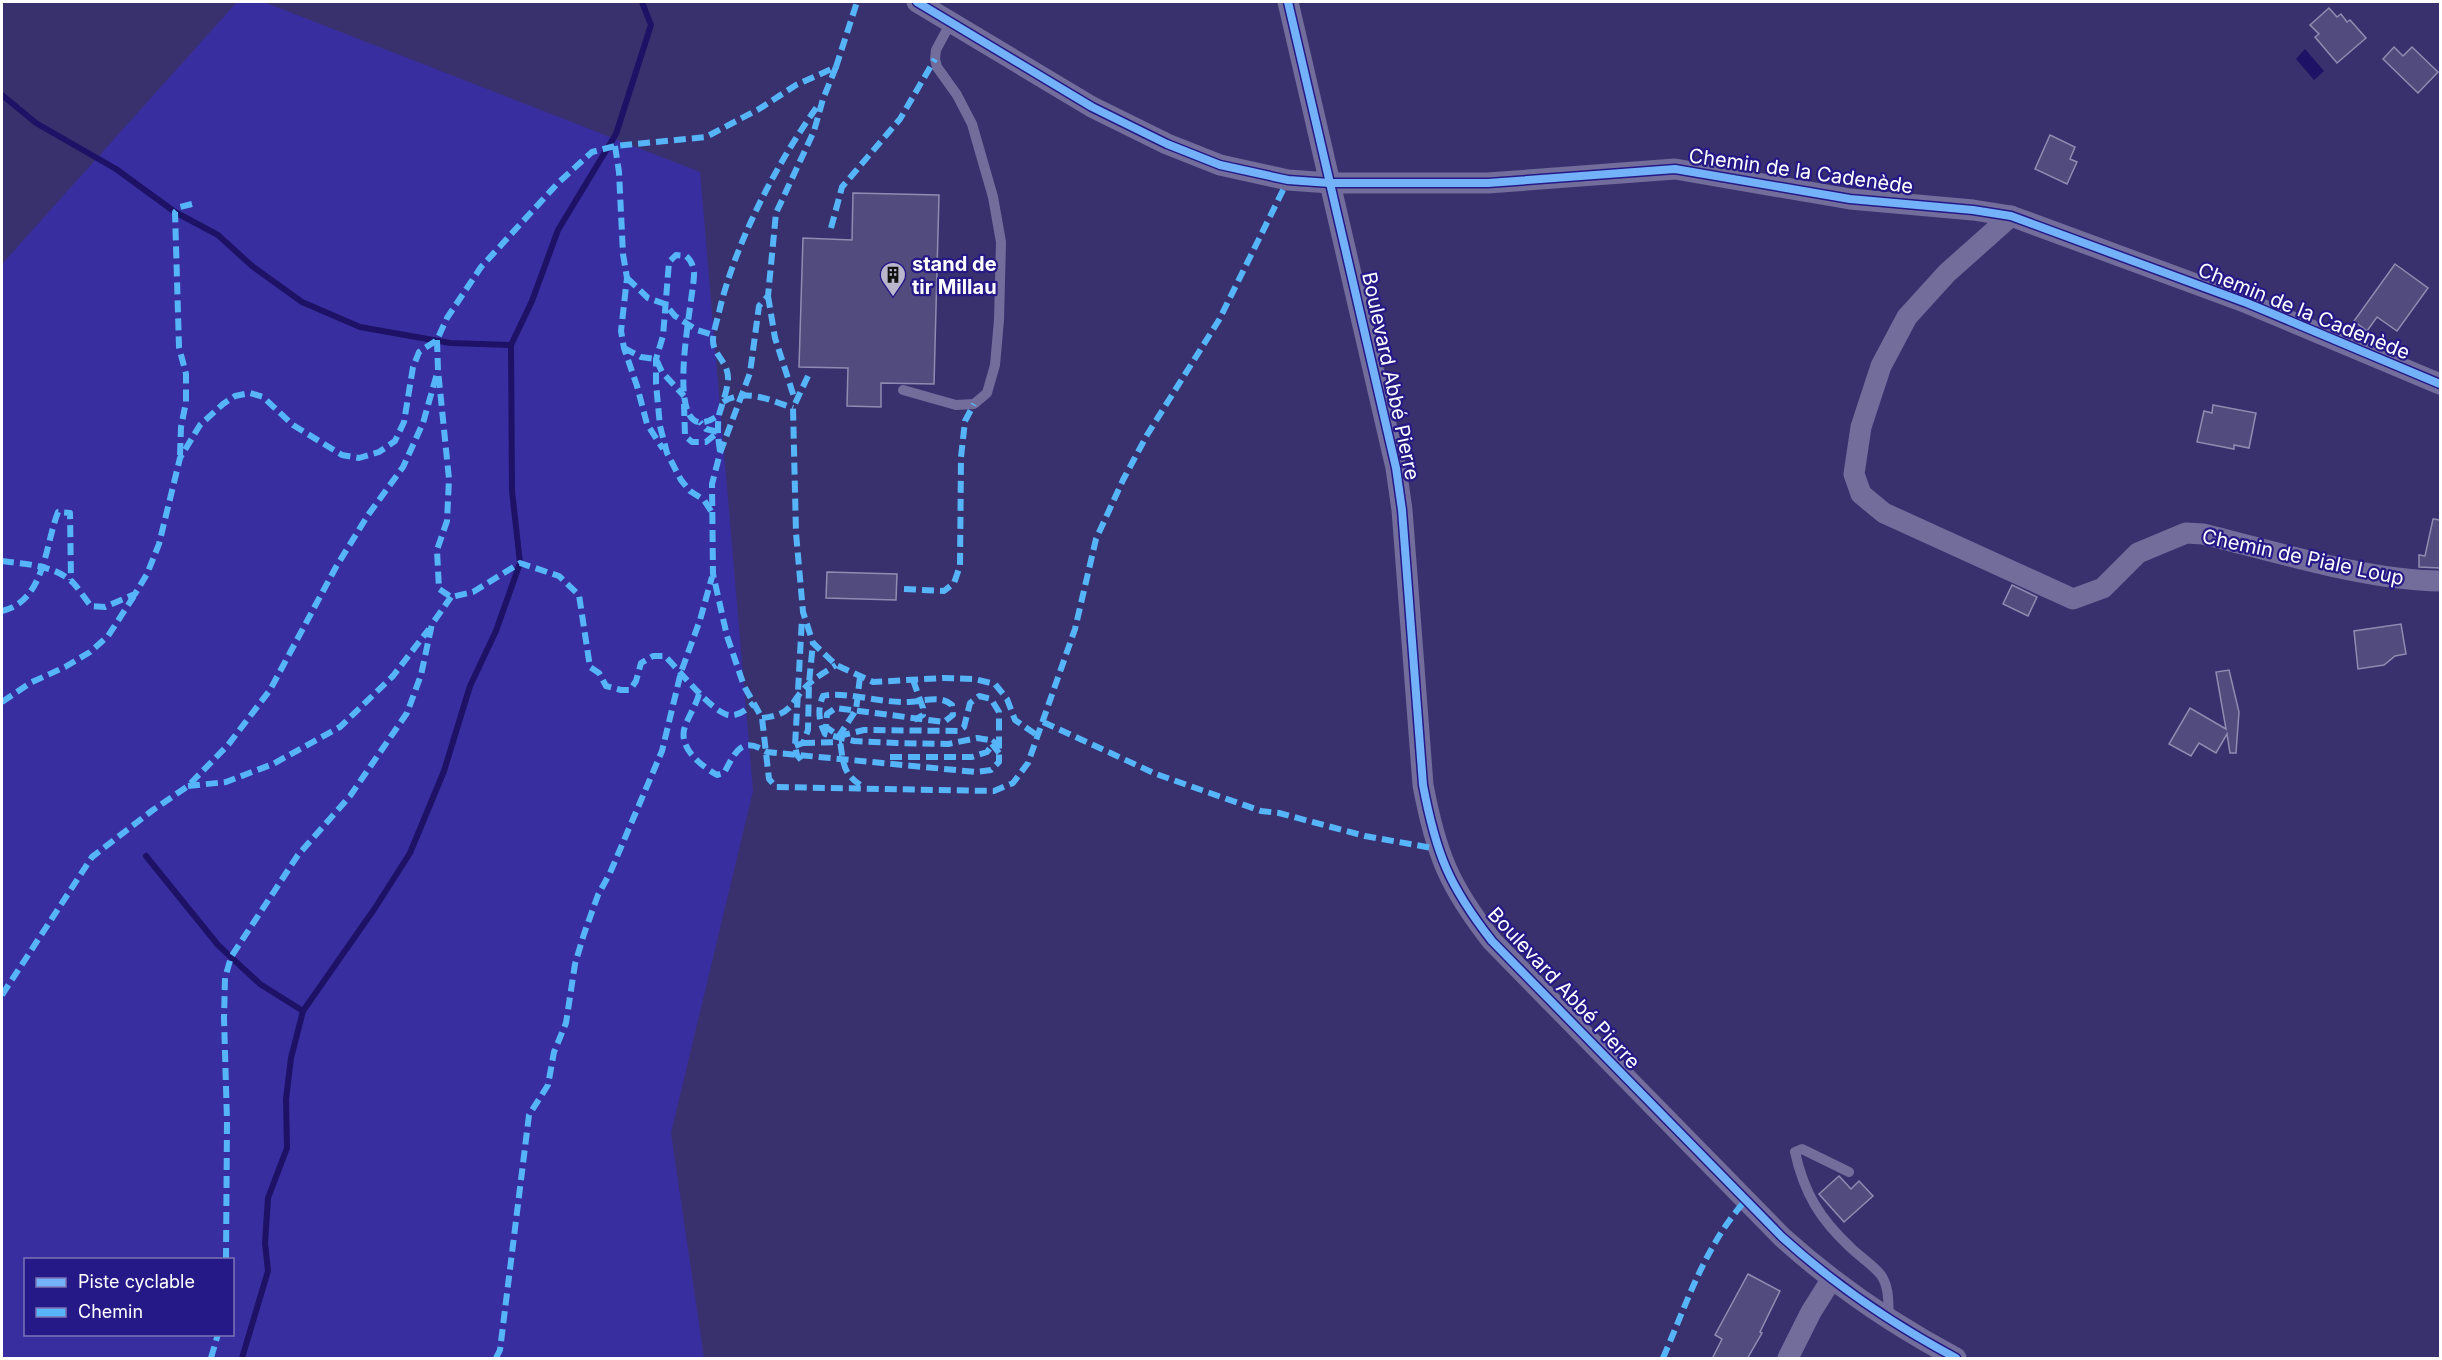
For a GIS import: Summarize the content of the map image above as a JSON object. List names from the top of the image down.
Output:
{
  "streets": {
    "street": ["Chemin de la Cadenède", "Boulevard Abbé Pierre", "Chemin de Piale Loup"]
  },
  "crossings": [
    ["Chemin de la Cadenède", "Boulevard Abbé Pierre"],
    ["Chemin de la Cadenède", "Chemin de Piale Loup"]
  ],
  "places": {
    "building": ["stand de tir Millau"]
  },
  "legend": ["Piste cyclable", "Chemin"]
}
